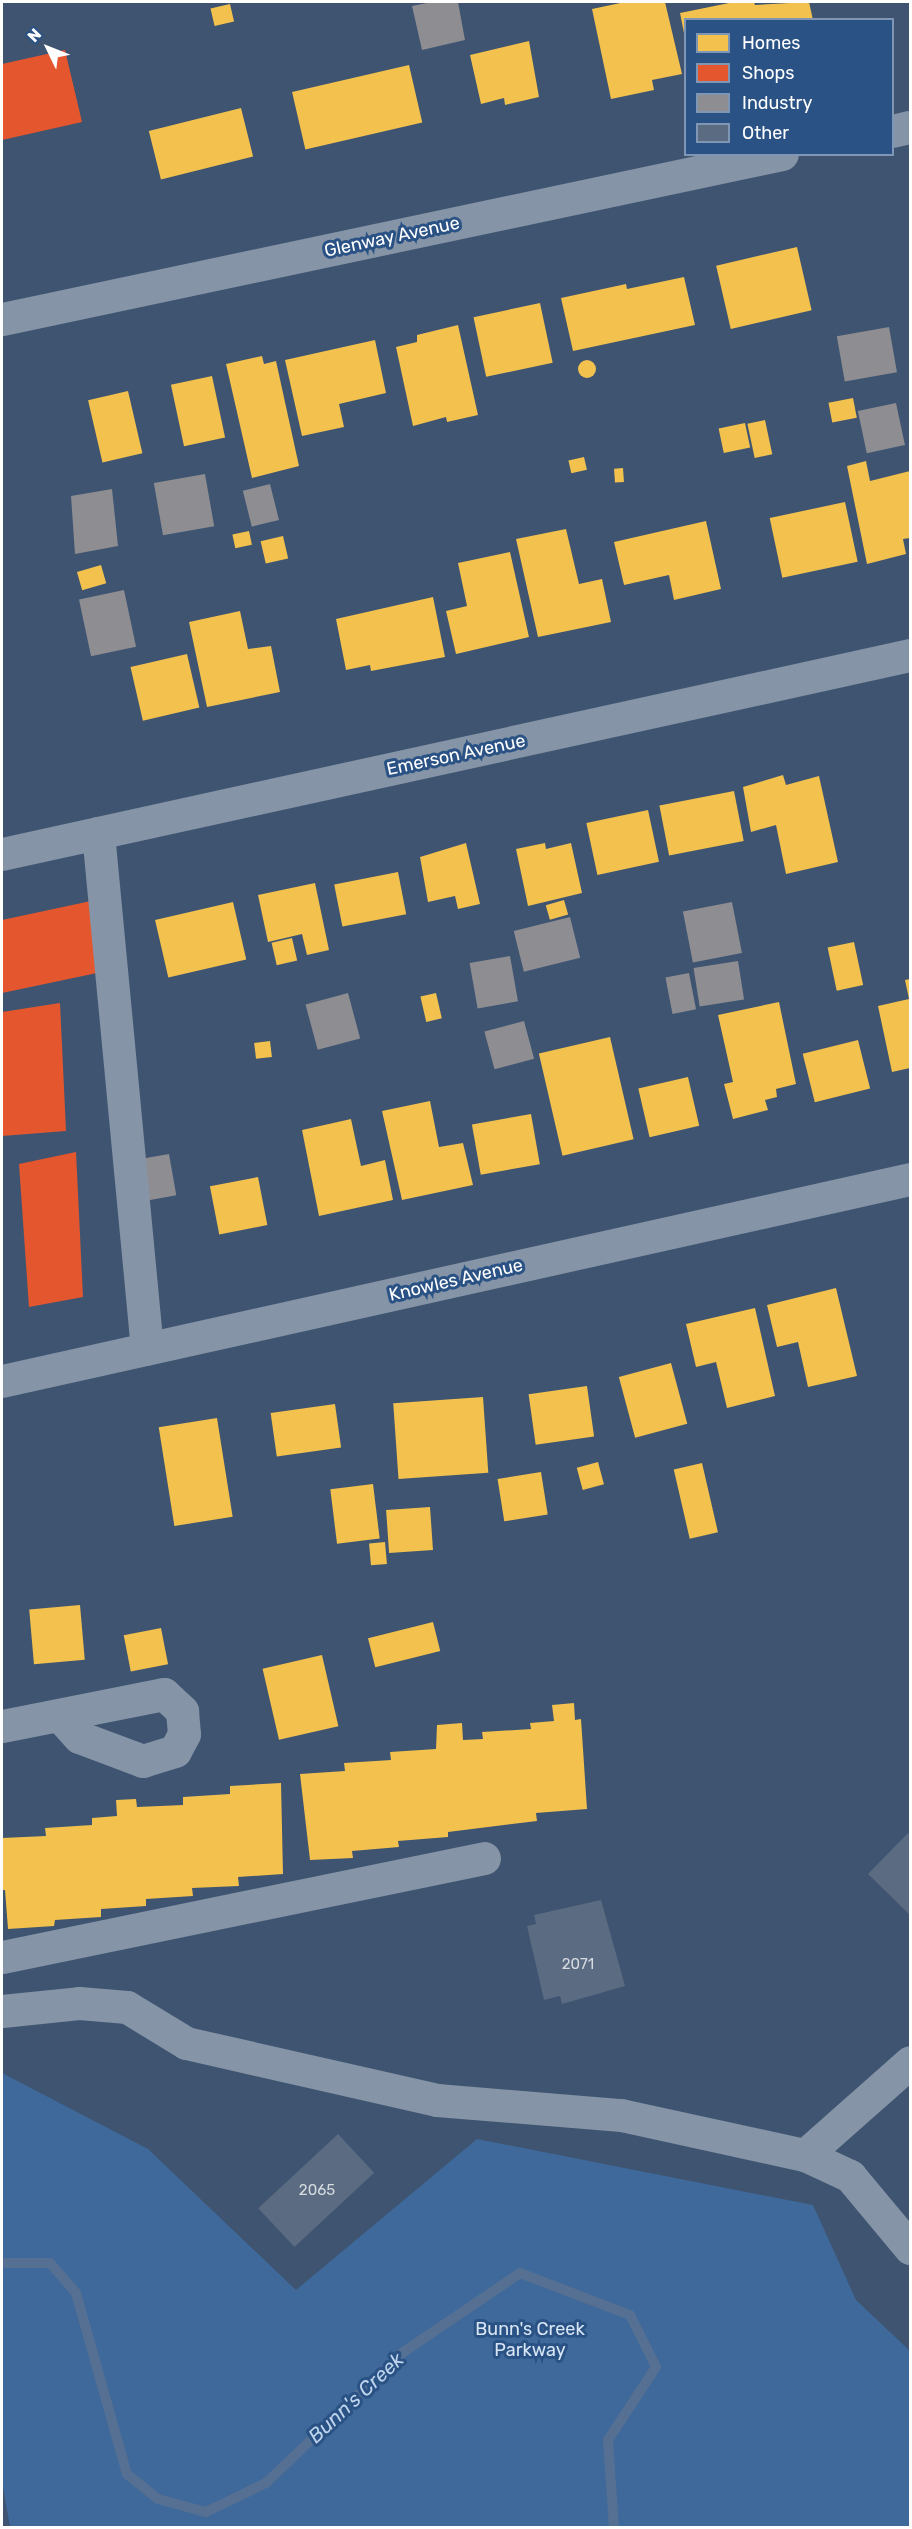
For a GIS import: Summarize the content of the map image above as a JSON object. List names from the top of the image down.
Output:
{
  "streets": {
    "street": ["Glenway Avenue", "Emerson Avenue", "Knowles Avenue"]
  },
  "water": ["Bunn's Creek"],
  "parks": ["Bunn's Creek Parkway"],
  "house_numbers": ["2071", "2065"],
  "legend": [
    "Homes",
    "Shops",
    "Industry",
    "Other"
  ],
  "north": "top left"
}
